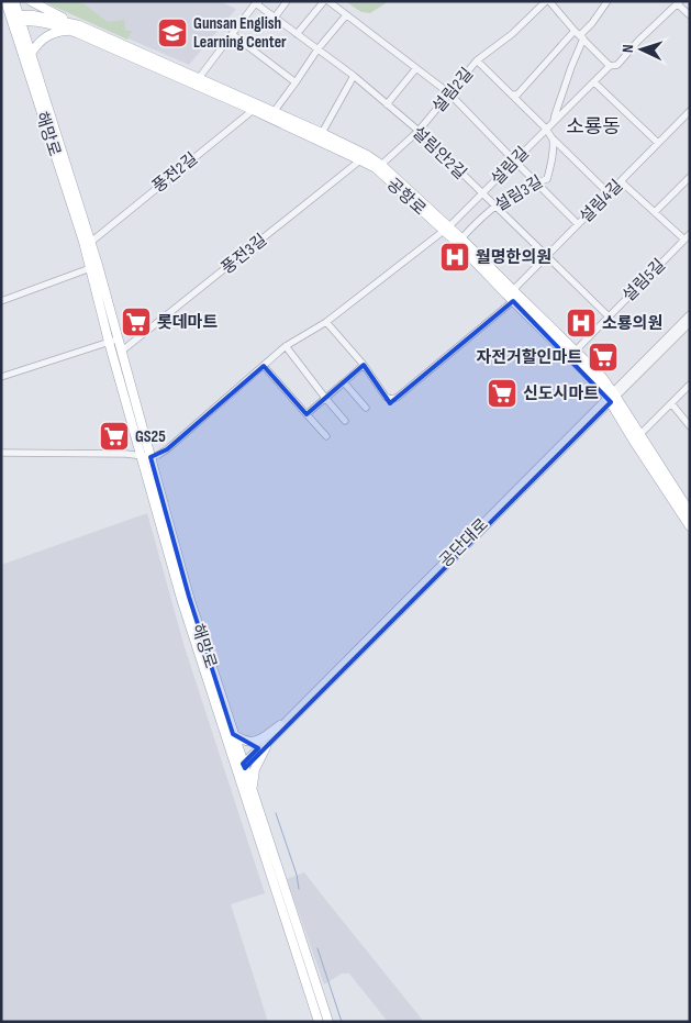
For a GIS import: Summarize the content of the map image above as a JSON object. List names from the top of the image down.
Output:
{
  "streets": {
    "main road": ["해망로", "공항로"],
    "street": [
      "설림2길",
      "설림안2길",
      "설림길",
      "풍전2길",
      "설림3길",
      "설림4길",
      "풍전3길",
      "설림5길",
      "공단대로"
    ]
  },
  "crossings": [
    ["설림2길", "설림안2길"],
    ["설림2길", "공항로"],
    ["해망로", "설림길"],
    ["해망로", "풍전2길"],
    ["해망로", "공항로"],
    ["해망로", "풍전3길"],
    ["해망로", "공단대로"],
    ["설림안2길", "설림길"],
    ["설림안2길", "설림3길"],
    ["설림안2길", "설림4길"],
    ["설림안2길", "설림5길"],
    ["설림길", "공항로"],
    ["풍전2길", "공항로"],
    ["설림3길", "공항로"],
    ["공항로", "설림4길"],
    ["공항로", "풍전3길"],
    ["공항로", "설림5길"],
    ["공항로", "공단대로"]
  ],
  "districts": ["소룡동"],
  "places": {
    "school or university": ["Gunsan English Learning Center"],
    "hospital": ["월명한의원", "소룡의원"],
    "supermarket": [
      "롯데마트",
      "자전거할인마트",
      "신도시마트",
      "GS25"
    ]
  },
  "north": "left"
}
